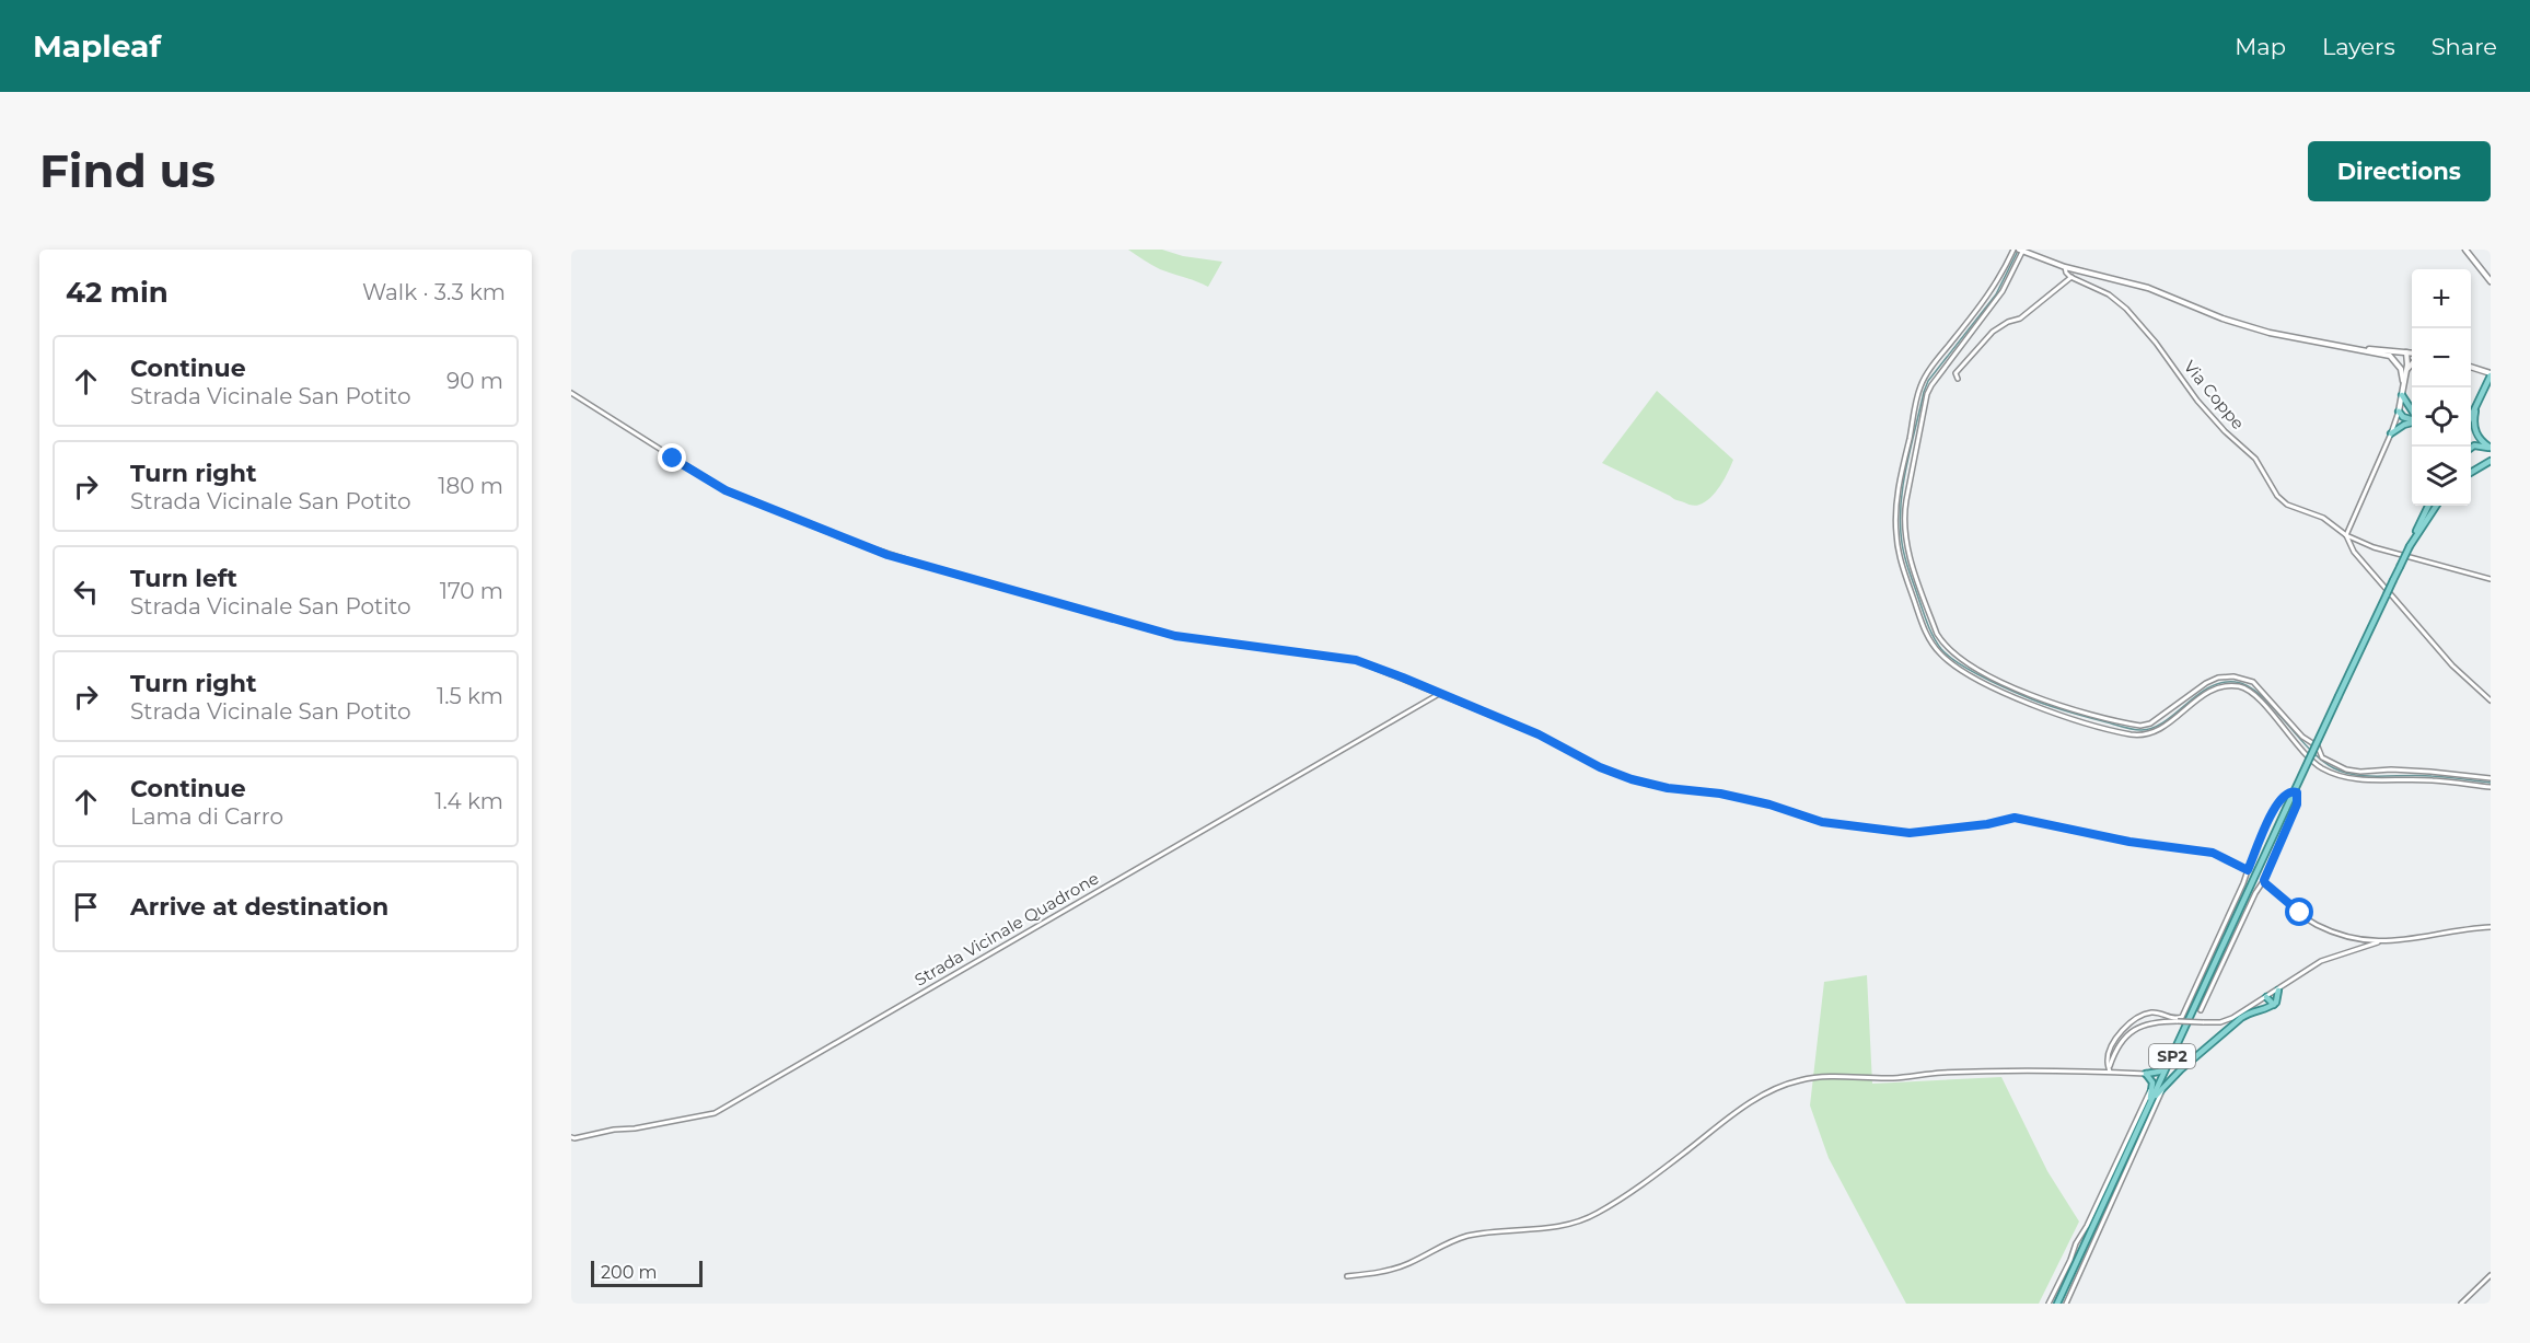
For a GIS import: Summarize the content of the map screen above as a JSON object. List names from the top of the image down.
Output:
{
  "streets": {
    "main road": ["SP2"],
    "street": ["Via Coppe", "Strada Vicinale Quadrone"]
  },
  "scale_bar": "200 m",
  "page": {
    "header": "Mapleaf",
    "nav": ["Map", "Layers", "Share"],
    "buttons": "Directions",
    "title": "Find us",
    "heading": ["42 min", "Walk · 3.3 km"],
    "map_buttons": ["+", "−"],
    "list": [
      ["Continue", "Strada Vicinale San Potito", "90 m"],
      ["Turn right", "Strada Vicinale San Potito", "180 m"],
      ["Turn left", "Strada Vicinale San Potito", "170 m"],
      ["Turn right", "Strada Vicinale San Potito", "1.5 km"],
      ["Continue", "Lama di Carro", "1.4 km"],
      "Arrive at destination"
    ],
    "scale": "200 m"
  }
}
